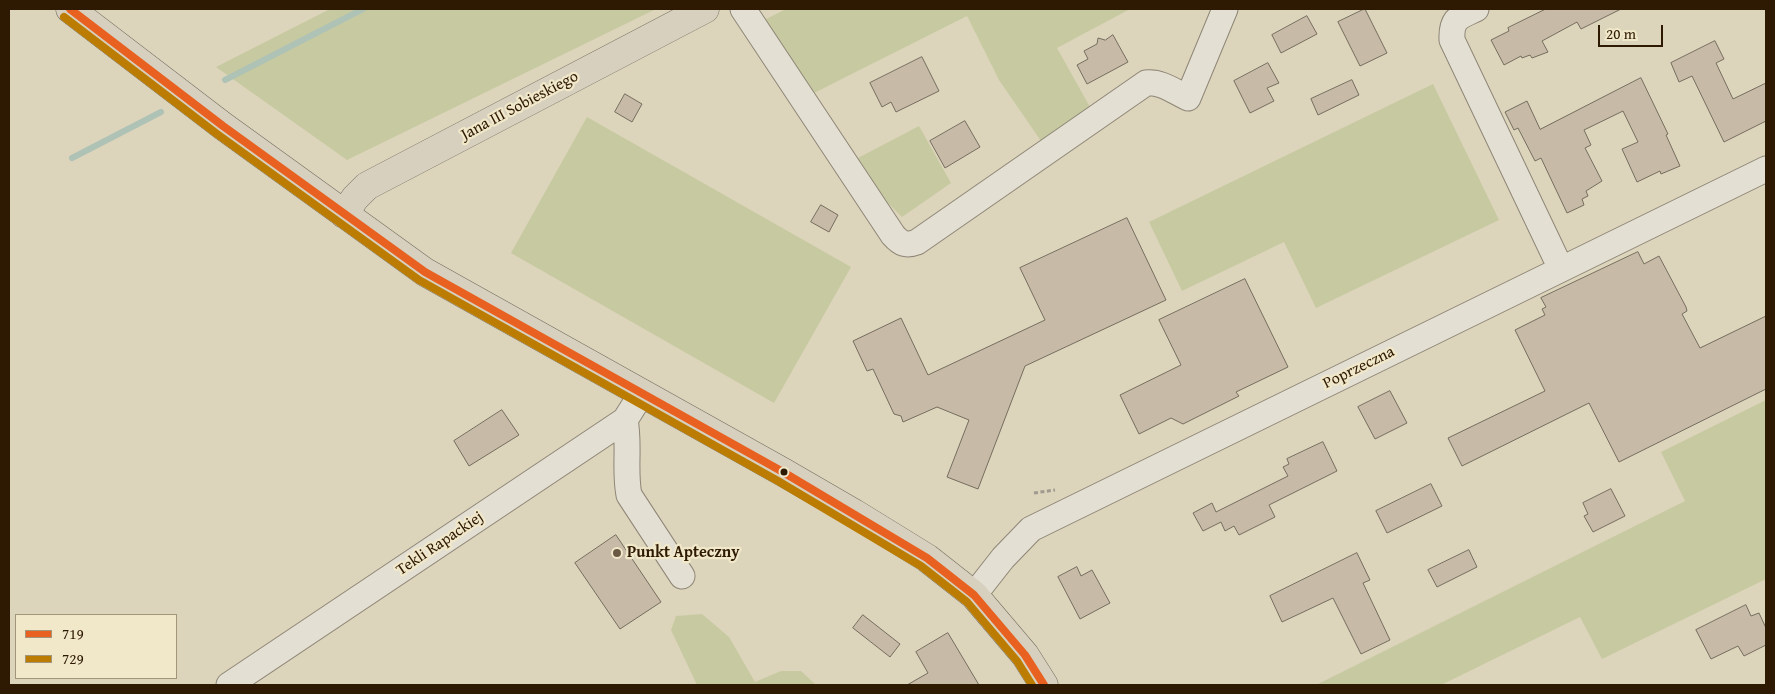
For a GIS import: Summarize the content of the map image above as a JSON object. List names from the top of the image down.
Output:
{
  "streets": {
    "main road": ["Jana III Sobieskiego"],
    "street": ["Poprzeczna", "Tekli Rapackiej"]
  },
  "places": ["Punkt Apteczny"],
  "lines": ["transit line 719", "transit line 729"],
  "legend": ["719", "729"],
  "scale_bar": "20 m"
}
